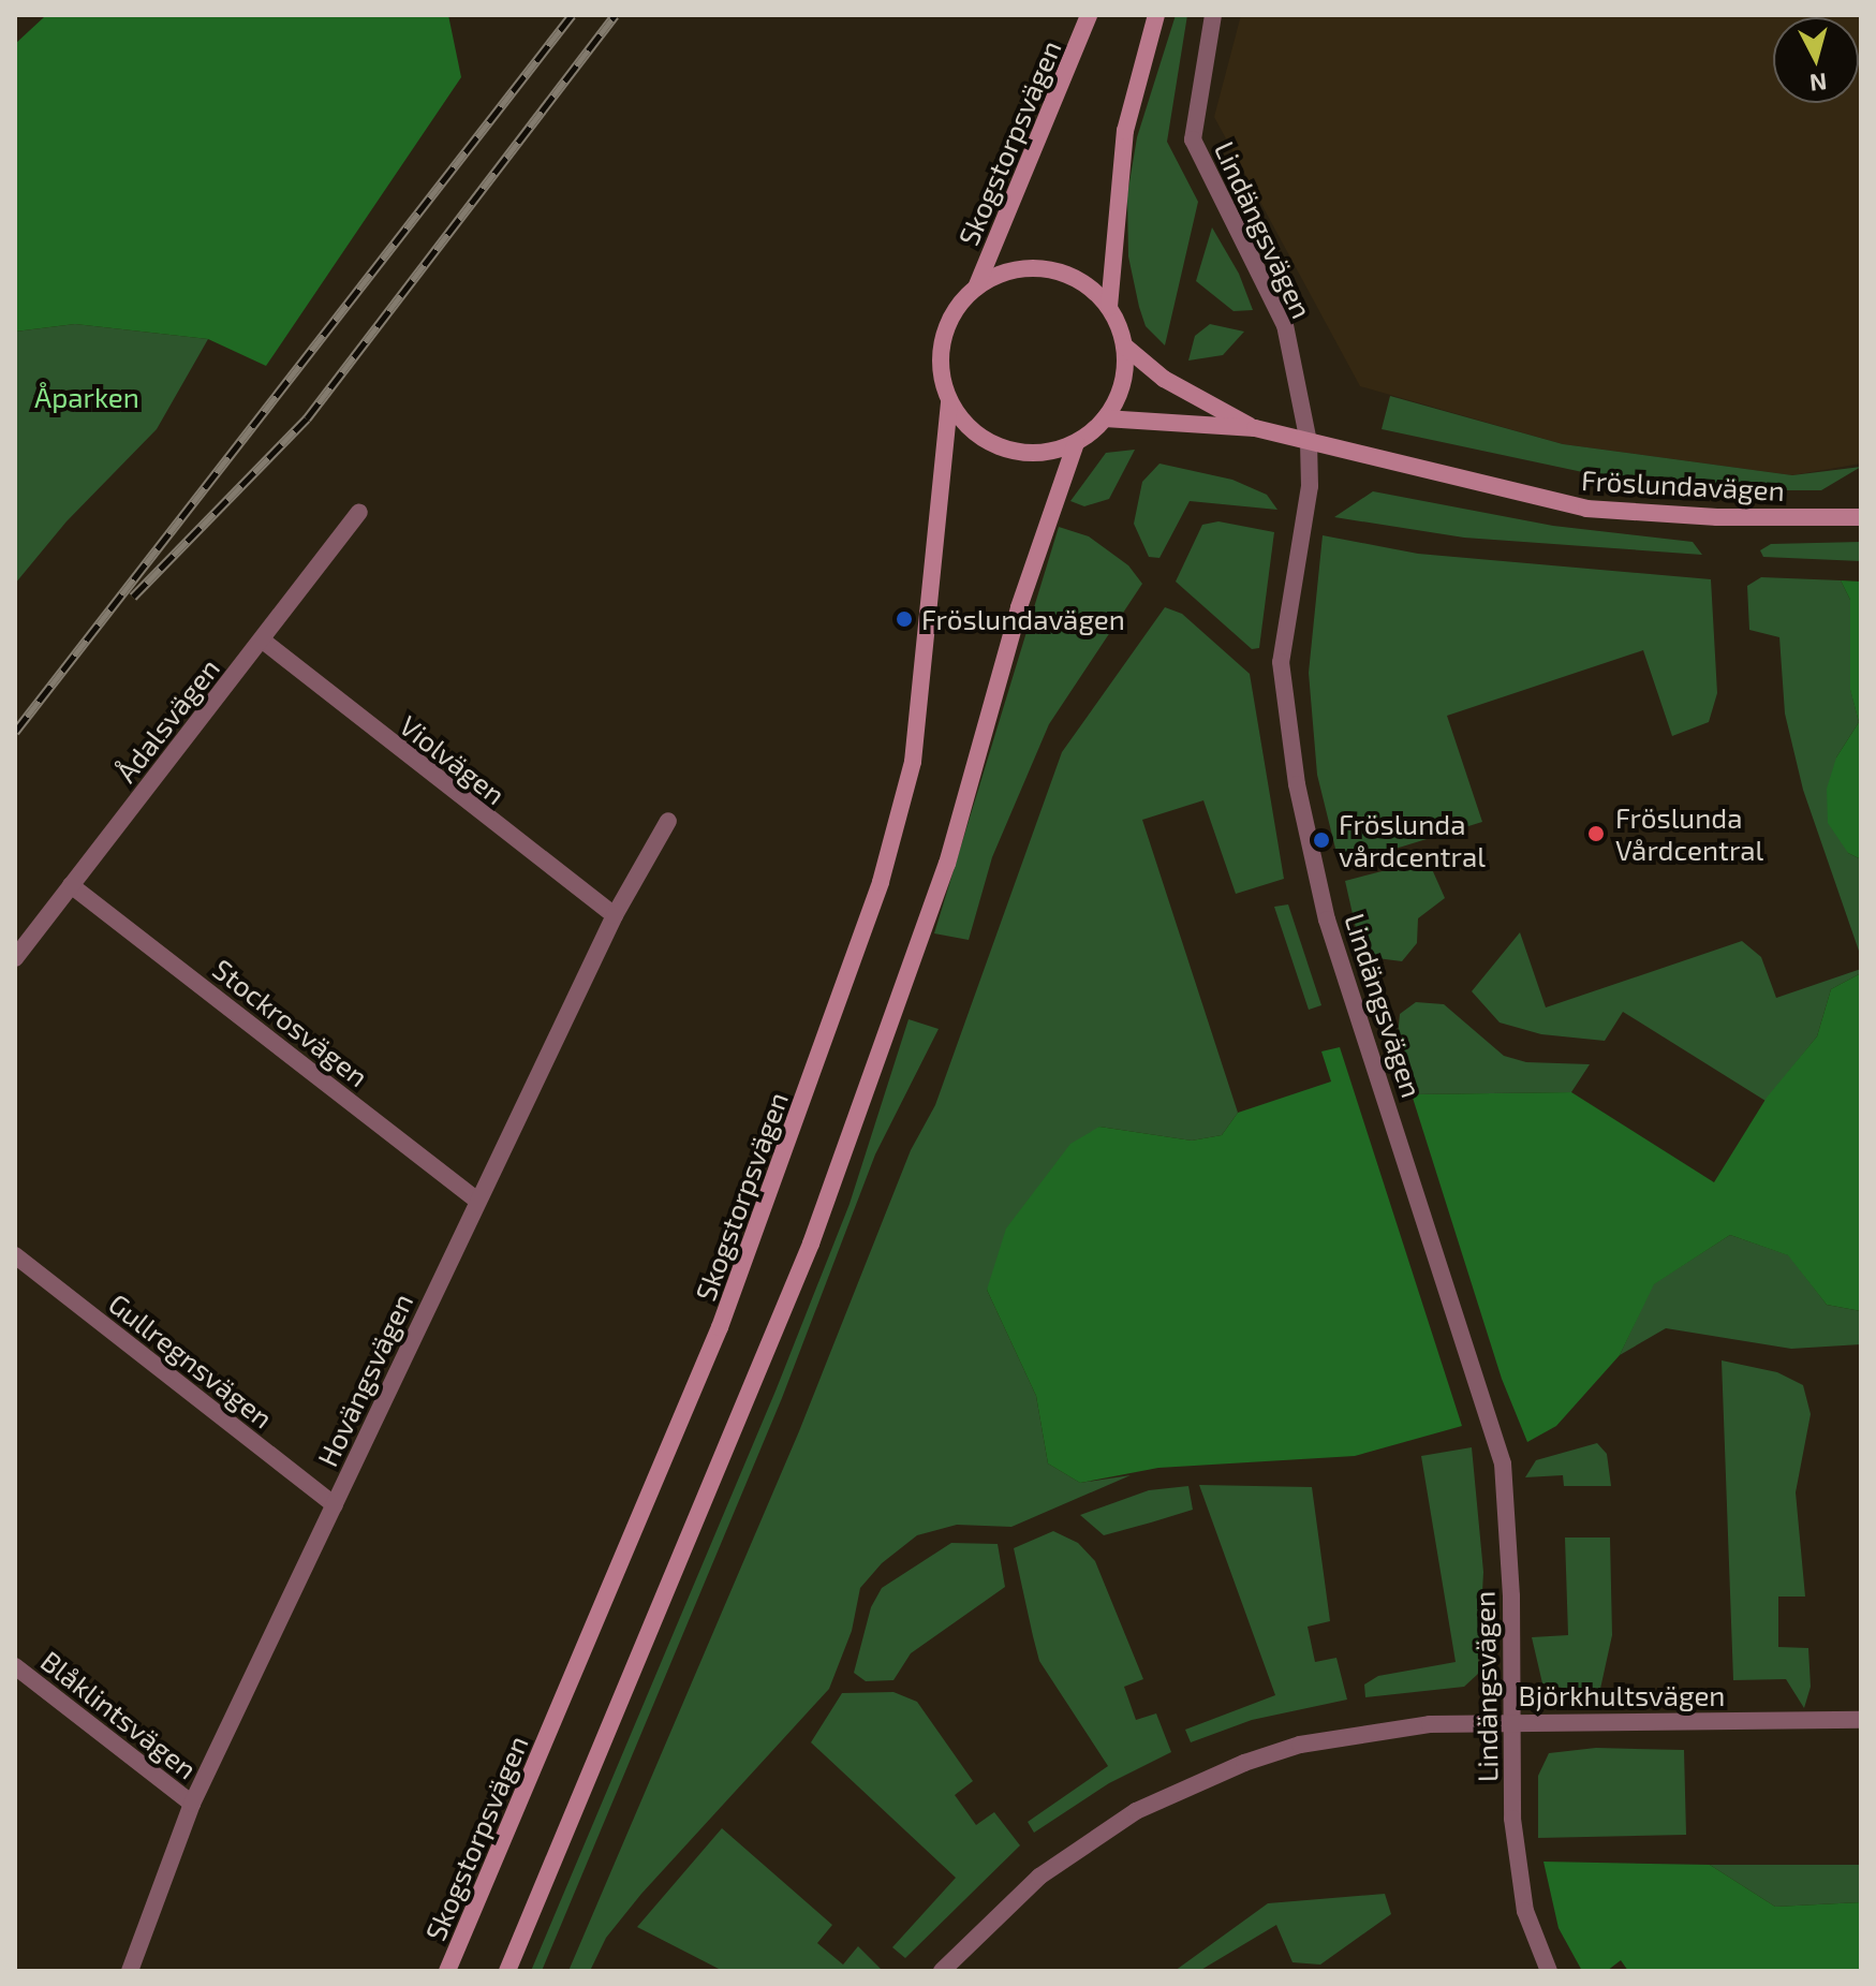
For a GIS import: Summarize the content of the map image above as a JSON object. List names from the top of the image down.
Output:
{
  "streets": {
    "main road": ["Skogstorpsvägen", "Fröslundavägen"],
    "street": [
      "Lindängsvägen",
      "Ådalsvägen",
      "Violvägen",
      "Stockrosvägen",
      "Gullregnsvägen",
      "Hovängsvägen",
      "Björkhultsvägen",
      "Blåklintsvägen"
    ]
  },
  "crossings": [
    ["Skogstorpsvägen", "Fröslundavägen"],
    ["Lindängsvägen", "Fröslundavägen"],
    ["Lindängsvägen", "Björkhultsvägen"],
    ["Ådalsvägen", "Violvägen"],
    ["Ådalsvägen", "Stockrosvägen"],
    ["Violvägen", "Hovängsvägen"],
    ["Stockrosvägen", "Hovängsvägen"],
    ["Gullregnsvägen", "Hovängsvägen"],
    ["Hovängsvägen", "Blåklintsvägen"]
  ],
  "parks": ["Åparken"],
  "places": ["Fröslundavägen", "Fröslunda Vårdcentral", "Fröslunda vårdcentral"],
  "north": "bottom"
}
